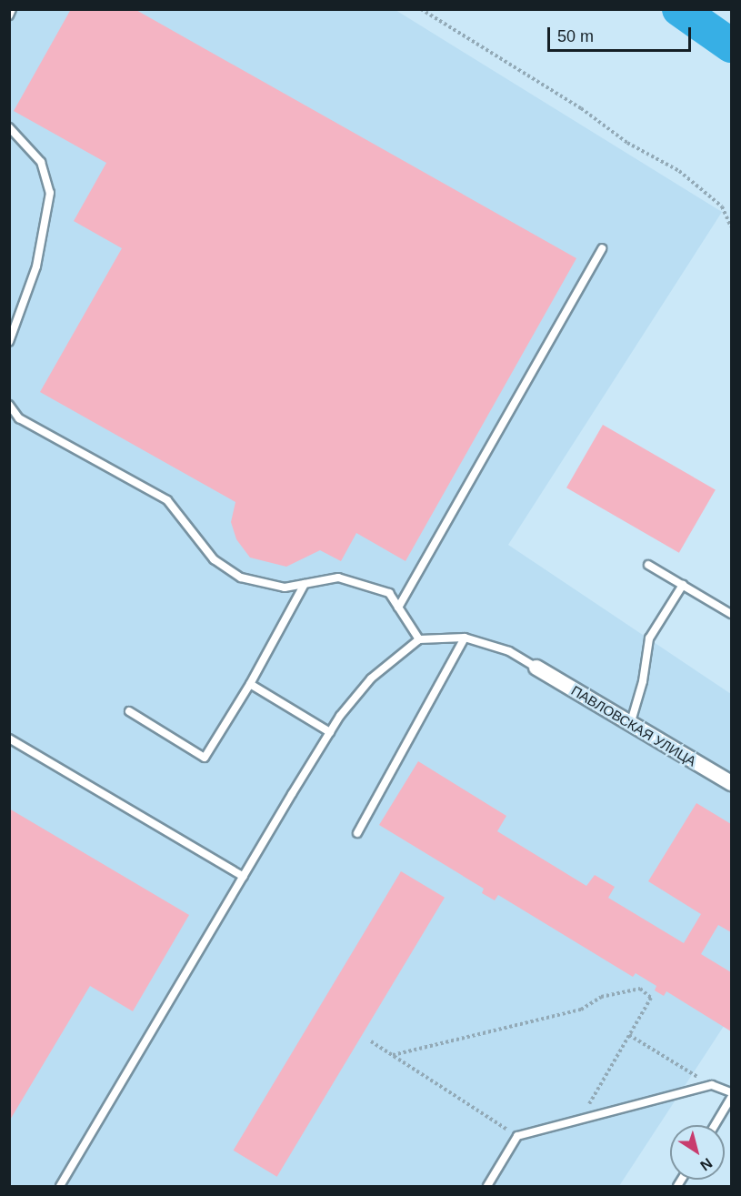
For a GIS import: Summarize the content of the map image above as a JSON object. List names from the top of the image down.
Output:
{
  "streets": {
    "street": ["ПАВЛОВСКАЯ УЛИЦА"]
  },
  "scale_bar": "50 m",
  "north": "bottom right"
}
